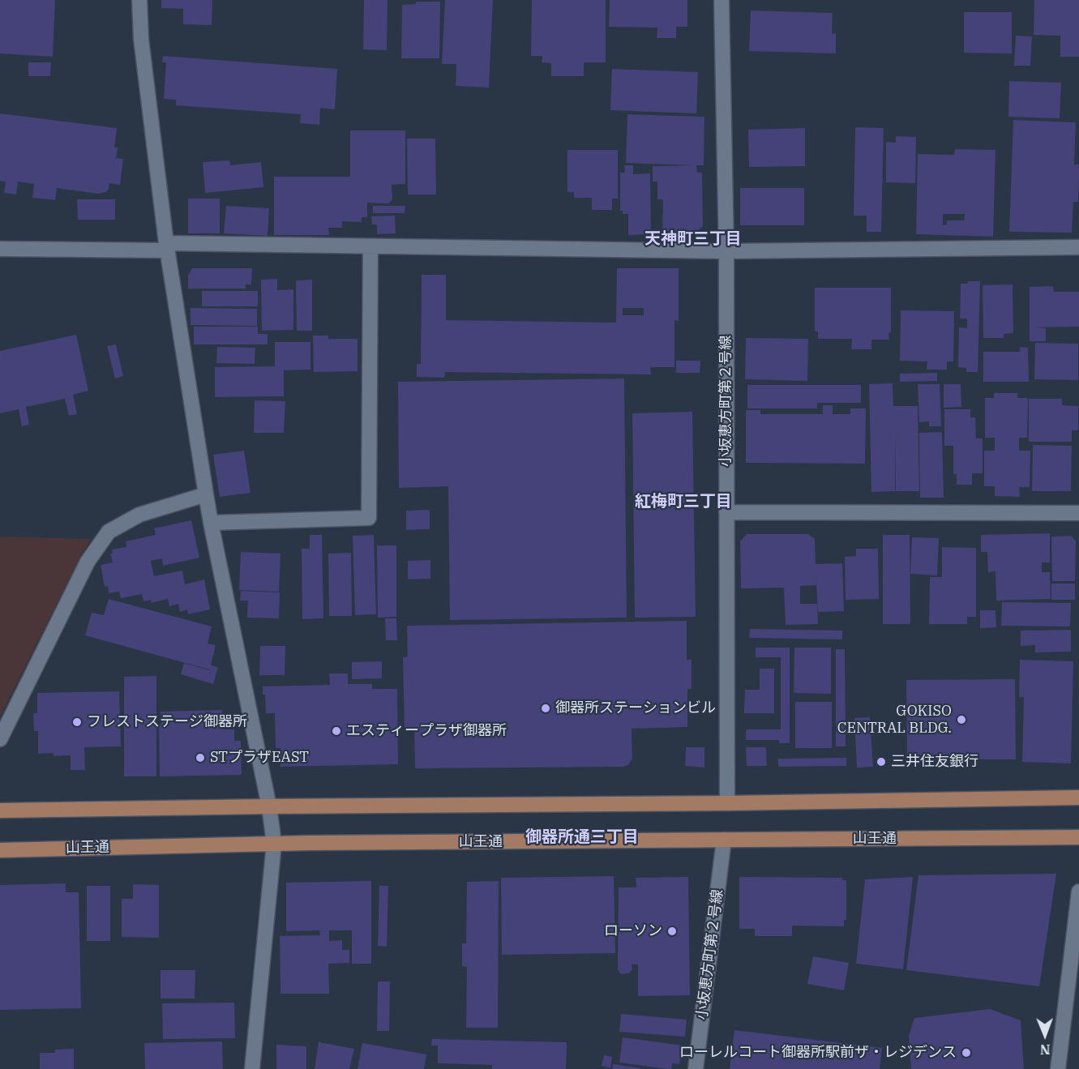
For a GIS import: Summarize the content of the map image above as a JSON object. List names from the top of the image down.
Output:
{
  "streets": {
    "main road": ["山王通"],
    "street": ["小坂恵方町第２号線"]
  },
  "crossings": [
    ["小坂恵方町第２号線", "山王通"]
  ],
  "districts": ["天神町三丁目", "紅梅町三丁目", "御器所通三丁目"],
  "places": [
    "御器所ステーションビル",
    "GOKISO CENTRAL BLDG.",
    "フレストステージ御器所",
    "エスティープラザ御器所",
    "STプラザEAST",
    "三井住友銀行",
    "ローソン",
    "ローレルコート御器所駅前ザ・レジデンス"
  ],
  "north": "bottom"
}
